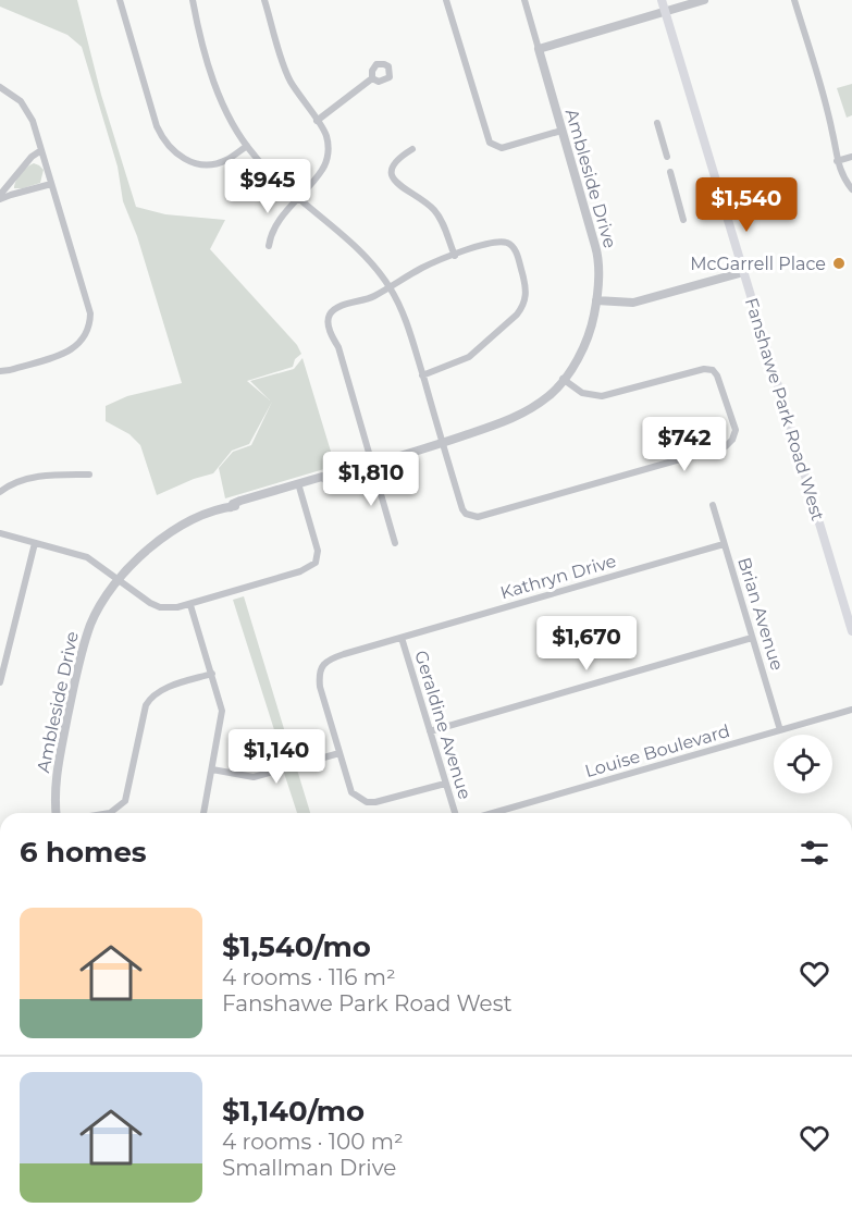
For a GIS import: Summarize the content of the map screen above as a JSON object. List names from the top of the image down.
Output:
{
  "streets": {
    "main road": ["Fanshawe Park Road West"],
    "street": [
      "Ambleside Drive",
      "Kathryn Drive",
      "Brian Avenue",
      "Geraldine Avenue",
      "Louise Boulevard"
    ]
  },
  "crossings": [
    ["Kathryn Drive", "Brian Avenue"],
    ["Kathryn Drive", "Geraldine Avenue"],
    ["Brian Avenue", "Louise Boulevard"]
  ],
  "places": ["McGarrell Place"],
  "page": {
    "price": [
      "$945",
      "$1,540",
      "$742",
      "$1,810",
      "$1,670",
      "$1,140"
    ],
    "heading": "6 homes",
    "list": [
      {
        "name": "$1,540/mo",
        "note": "4 rooms · 116 m² · Fanshawe Park Road West"
      },
      {
        "name": "$1,140/mo",
        "note": "4 rooms · 100 m² · Smallman Drive"
      }
    ]
  }
}
